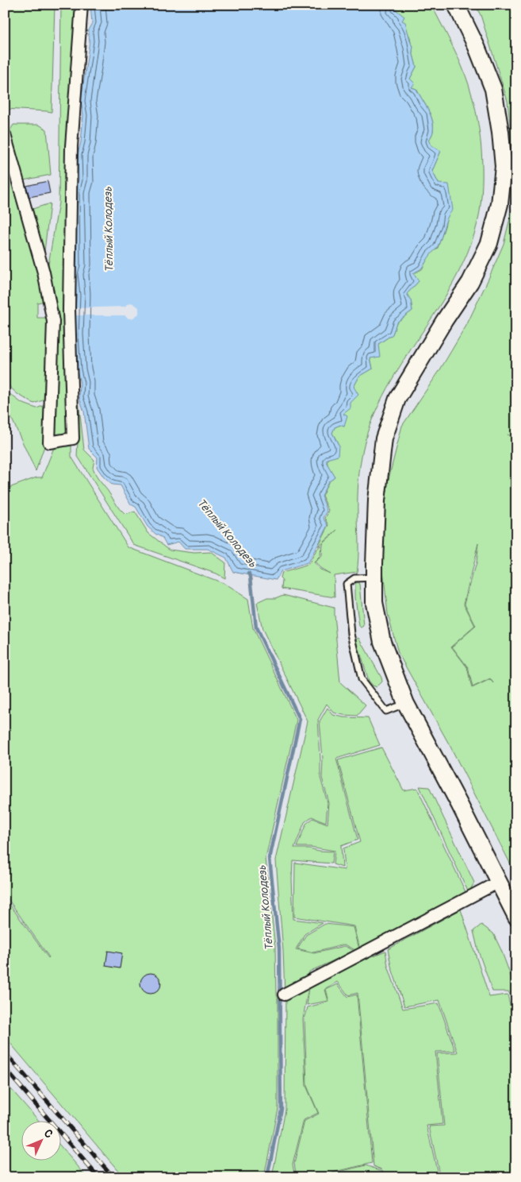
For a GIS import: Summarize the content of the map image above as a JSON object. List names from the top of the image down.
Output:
{
  "water": ["Тёплый Колодезь"],
  "north": "top right"
}
